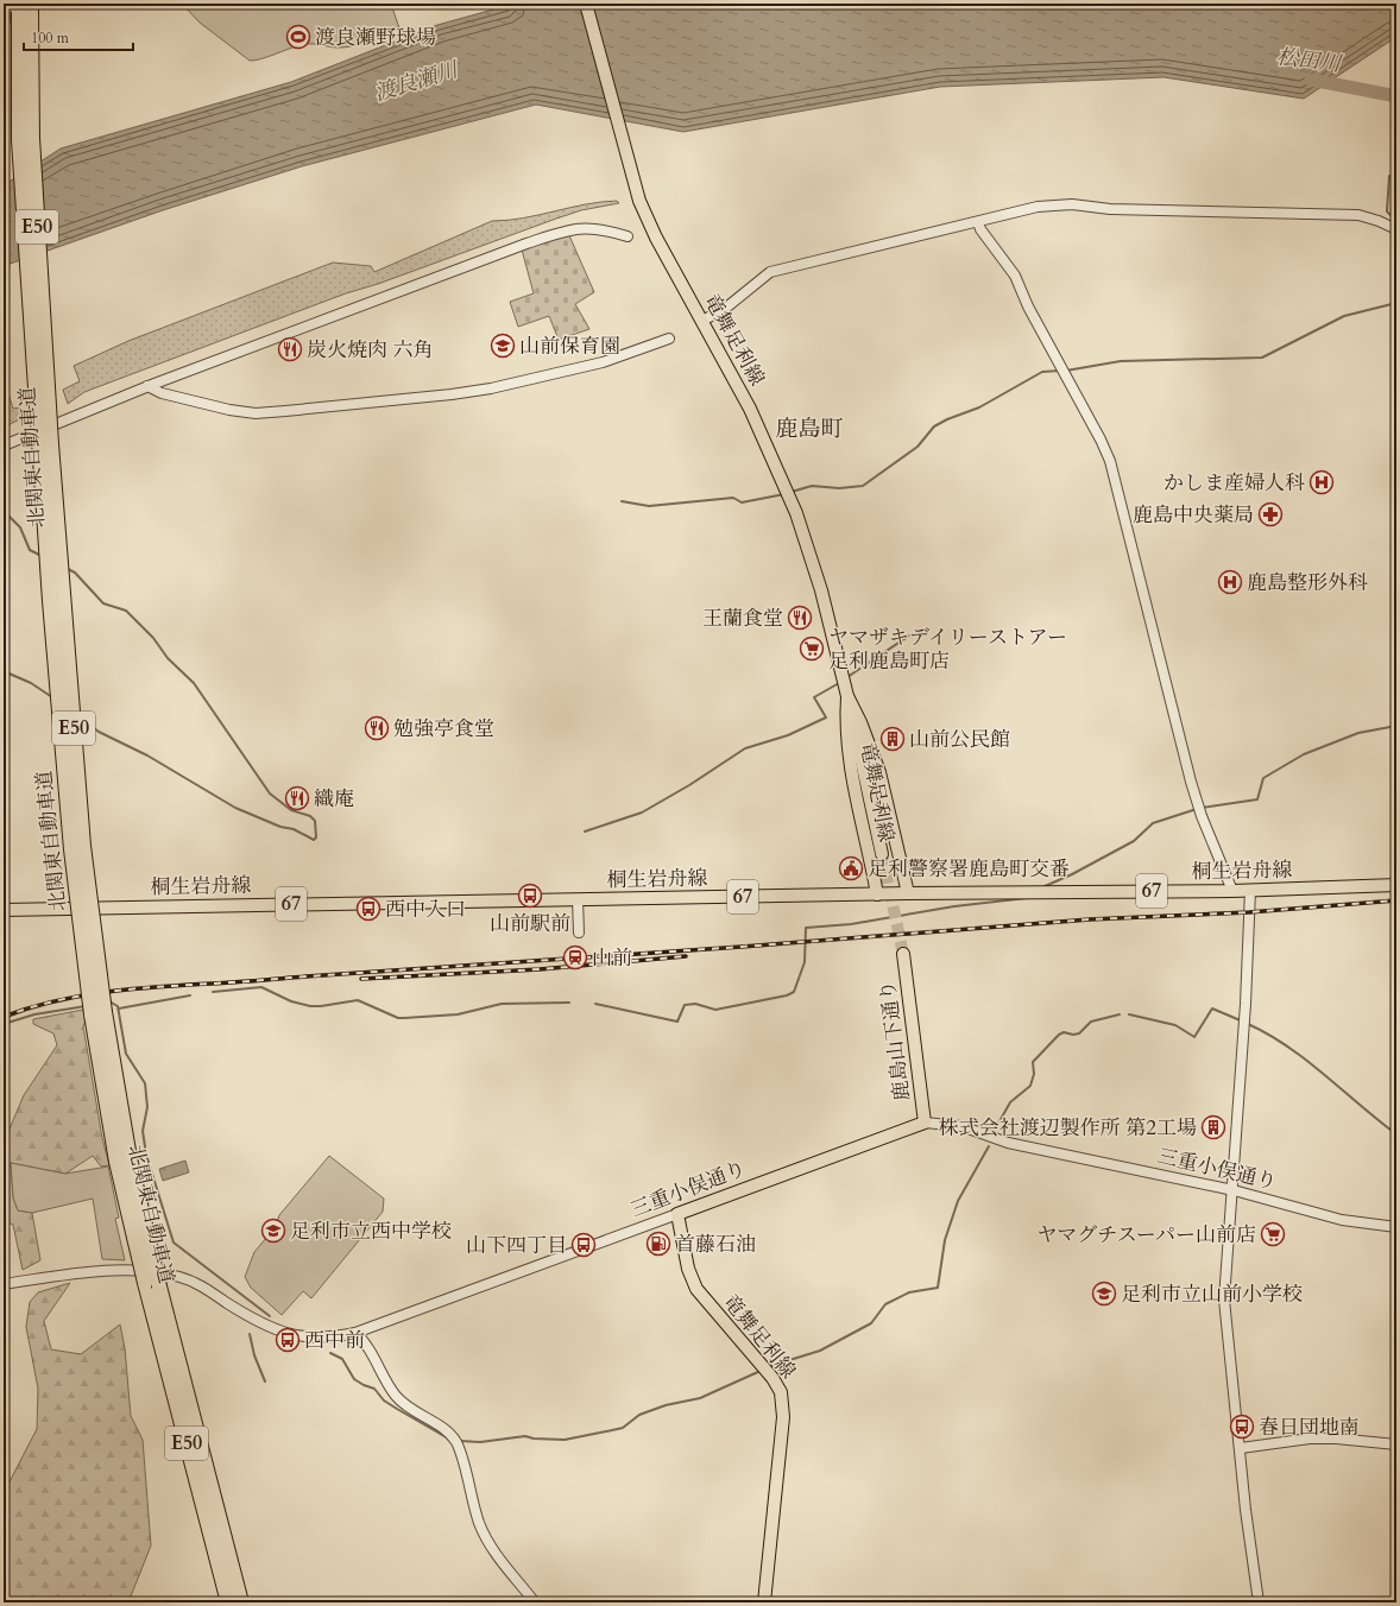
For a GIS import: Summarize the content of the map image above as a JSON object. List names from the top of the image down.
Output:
{
  "streets": {
    "highway": ["E50", "北関東自動車道"],
    "main road": [
      "竜舞足利線",
      "桐生岩舟線",
      "67",
      "鹿島山下通り",
      "三重小俣通り"
    ]
  },
  "crossings": [
    ["竜舞足利線", "桐生岩舟線"],
    ["竜舞足利線", "三重小俣通り"],
    ["鹿島山下通り", "三重小俣通り"]
  ],
  "districts": ["鹿島町"],
  "water": ["松田川", "渡良瀬川"],
  "places": {
    "sports": ["渡良瀬野球場"],
    "school or university": ["山前保育園", "足利市立西中学校", "足利市立山前小学校"],
    "restaurant": [
      "炭火焼肉 六角",
      "王蘭食堂",
      "勉強亭食堂",
      "織庵"
    ],
    "hospital": ["かしま産婦人科", "鹿島整形外科"],
    "pharmacy": ["鹿島中央薬局"],
    "supermarket": ["ヤマザキデイリーストアー 足利鹿島町店", "ヤマグチスーパー山前店"],
    "building": ["山前公民館", "株式会社渡辺製作所 第2工場"],
    "public building": ["足利警察署鹿島町交番"],
    "bus stop": [
      "山前駅前",
      "西中入口",
      "山下四丁目",
      "西中前",
      "春日団地南"
    ],
    "station": ["山前"],
    "fuel station": ["首藤石油"]
  },
  "scale_bar": "100 m"
}
